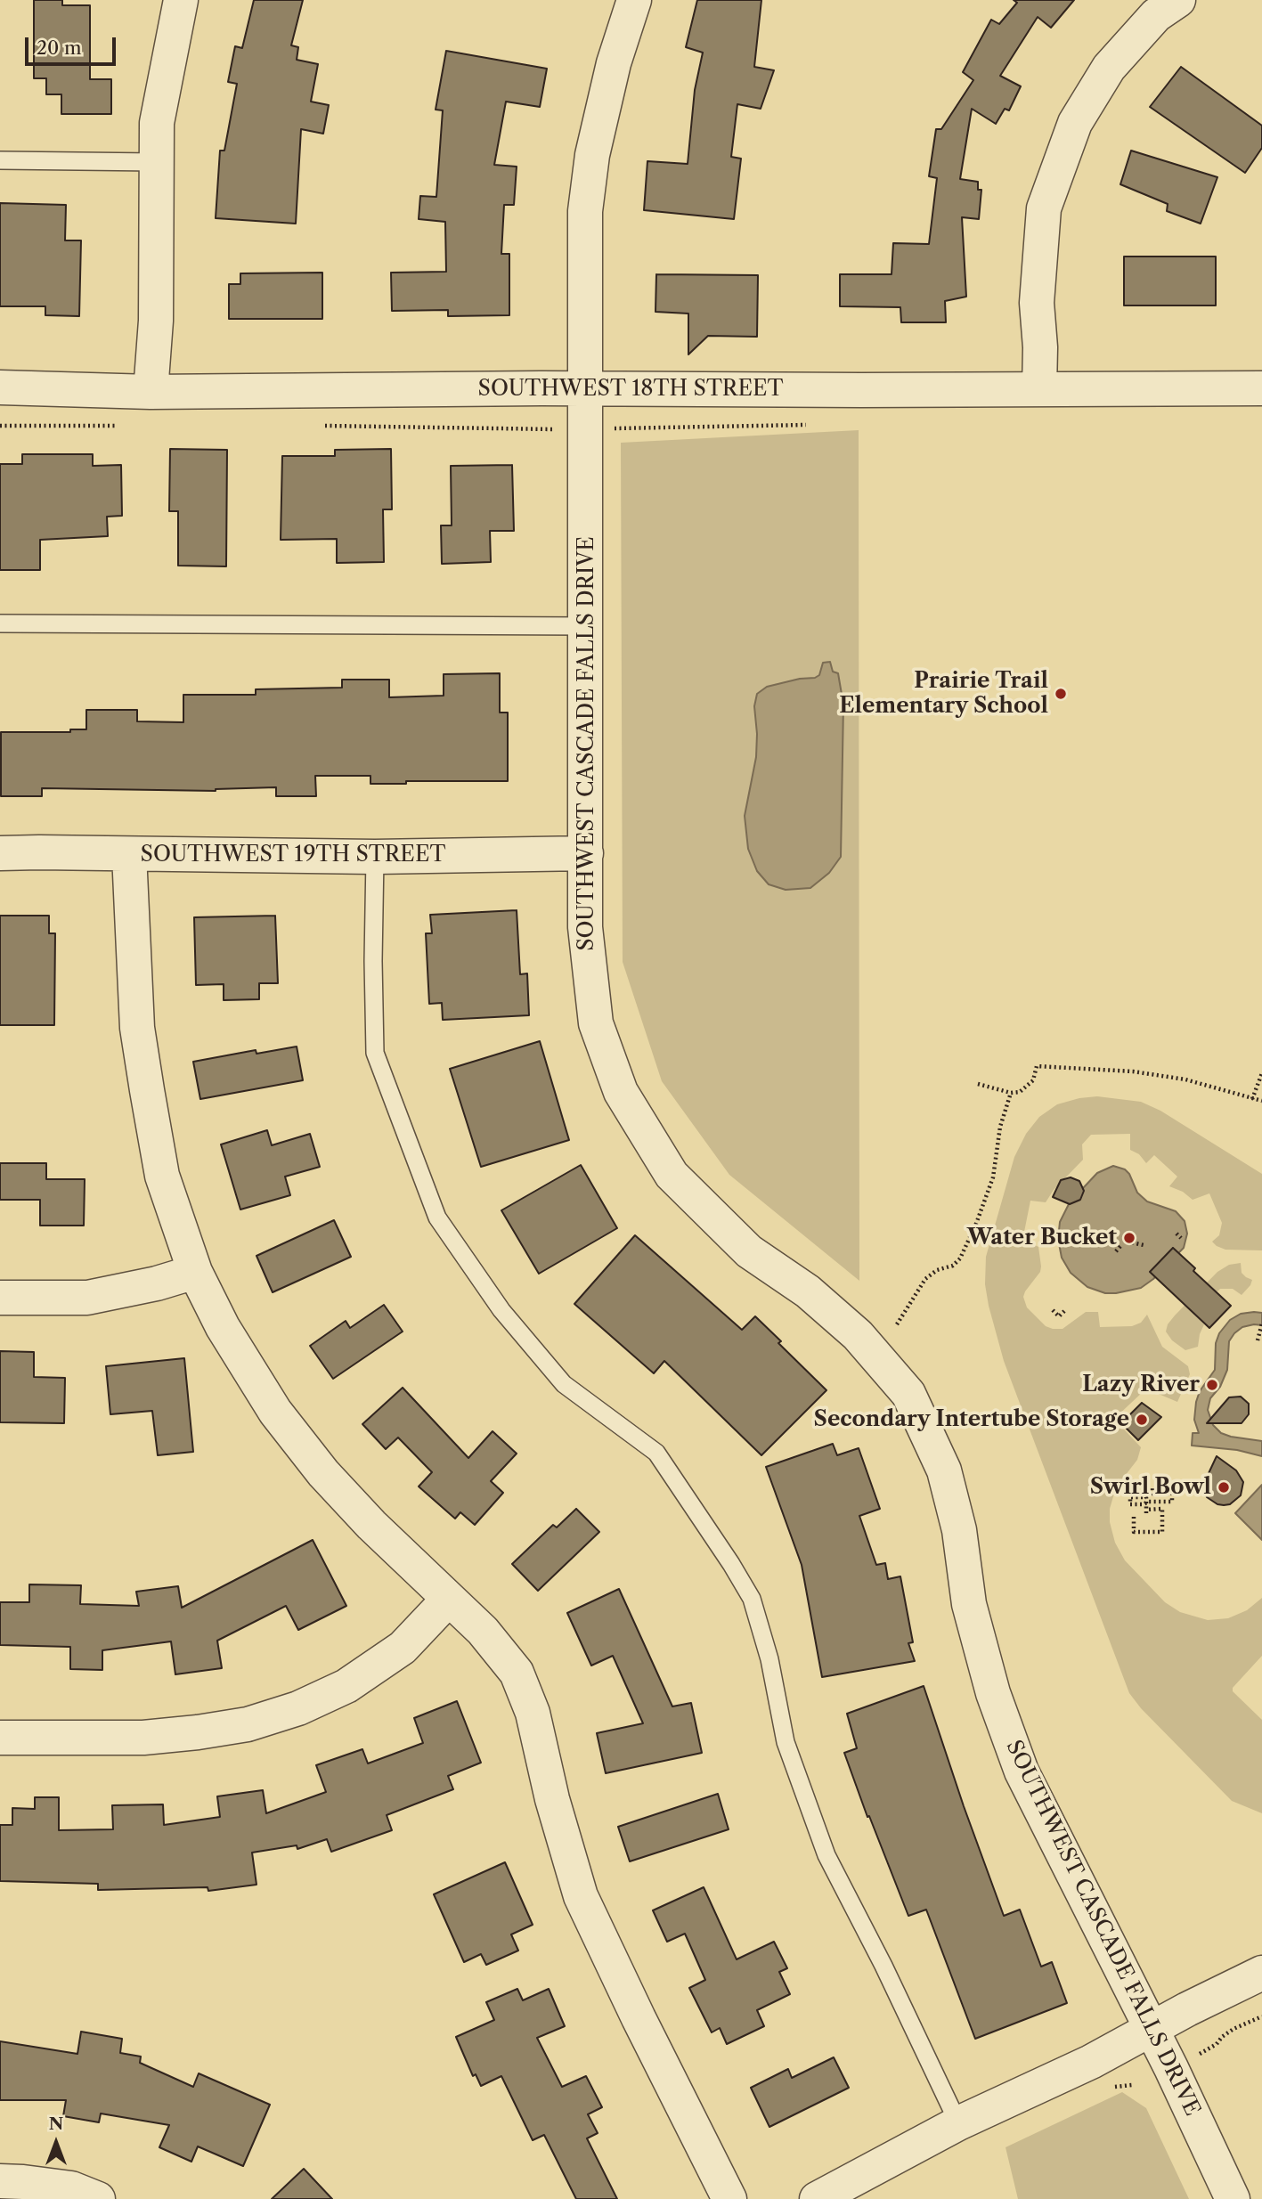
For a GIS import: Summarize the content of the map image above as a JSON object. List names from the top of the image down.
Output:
{
  "streets": {
    "street": ["SOUTHWEST 18TH STREET", "SOUTHWEST CASCADE FALLS DRIVE", "SOUTHWEST 19TH STREET"]
  },
  "crossings": [
    ["SOUTHWEST 18TH STREET", "SOUTHWEST CASCADE FALLS DRIVE"],
    ["SOUTHWEST CASCADE FALLS DRIVE", "SOUTHWEST 19TH STREET"]
  ],
  "places": [
    "Prairie Trail Elementary School",
    "Water Bucket",
    "Lazy River",
    "Secondary Intertube Storage",
    "Swirl Bowl"
  ],
  "scale_bar": "20 m",
  "north": "top"
}
